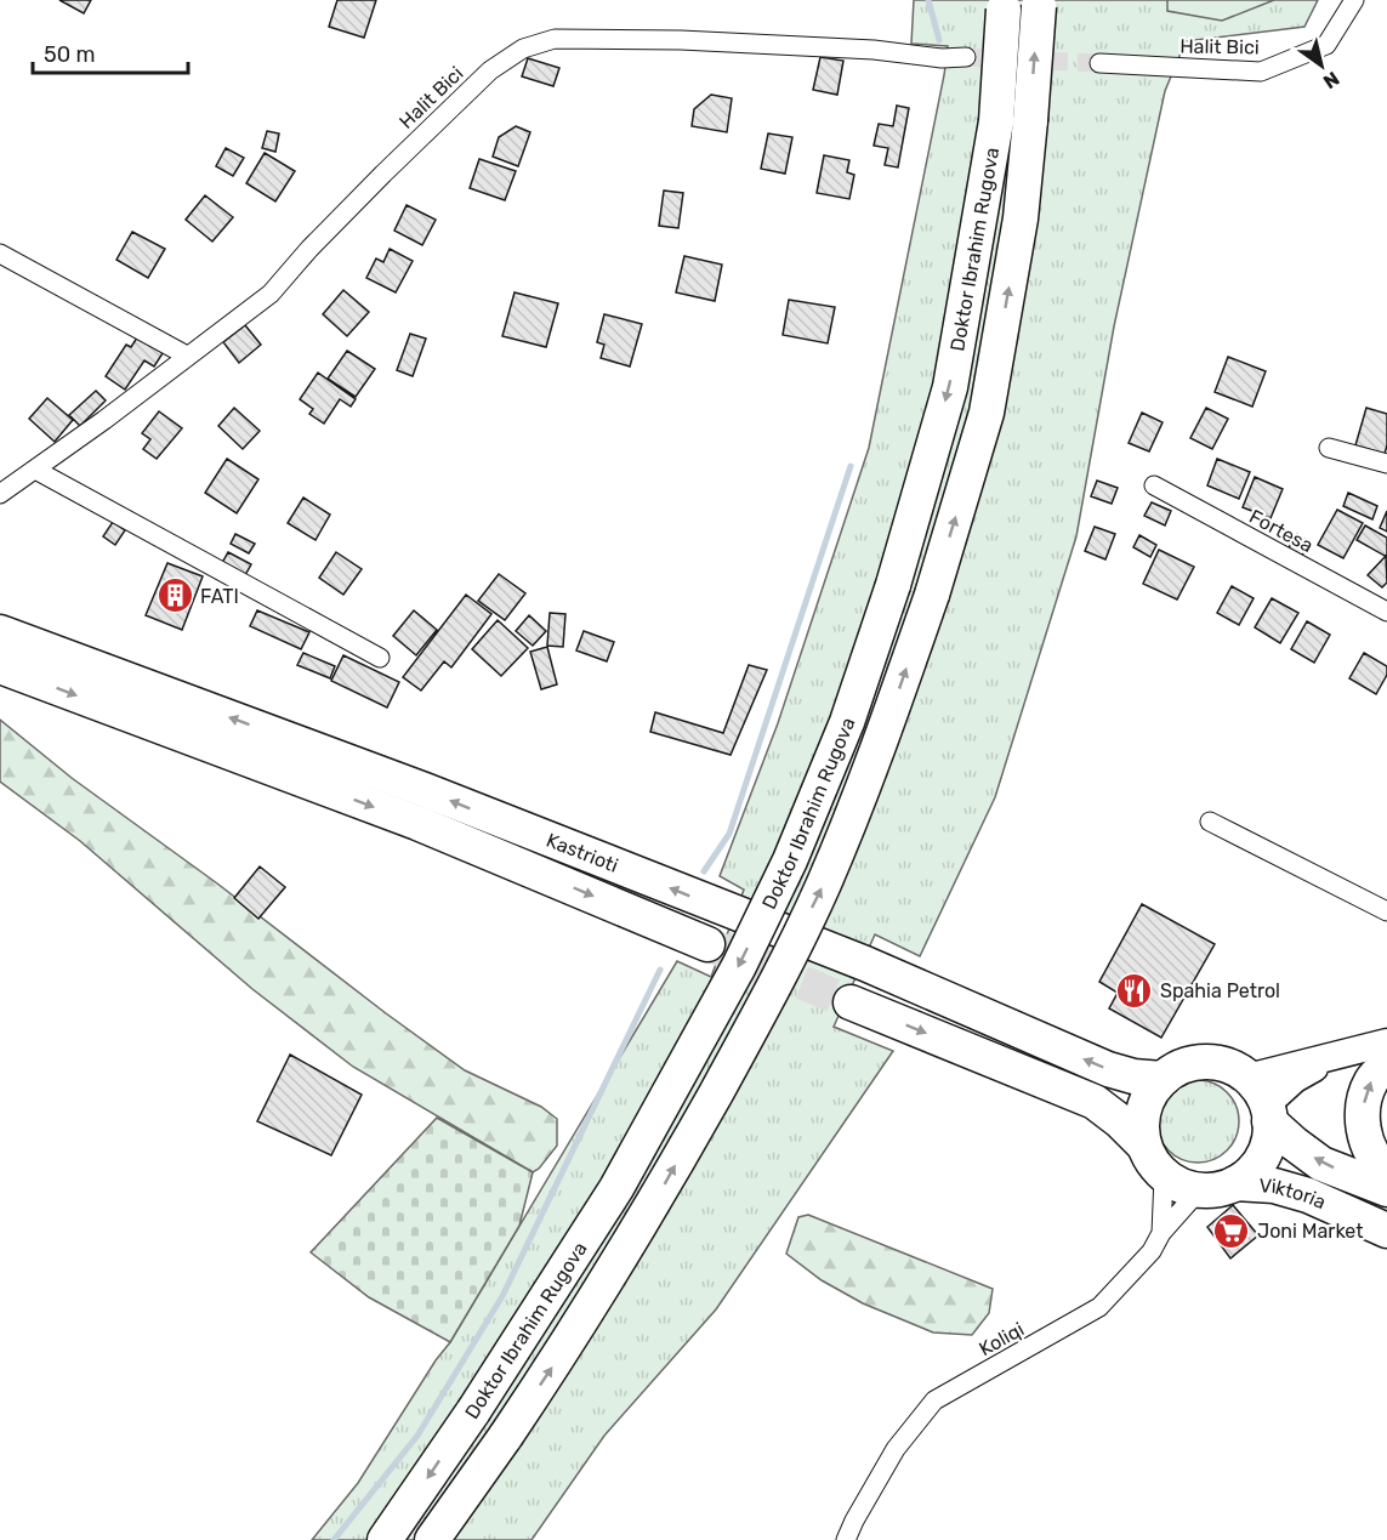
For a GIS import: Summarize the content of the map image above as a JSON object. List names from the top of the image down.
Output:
{
  "streets": {
    "highway": ["Doktor Ibrahim Rugova", "Kastrioti", "Viktoria"],
    "street": ["Halit Bici", "Fortesa", "Koliqi"]
  },
  "crossings": [
    ["Kastrioti", "Viktoria"],
    ["Kastrioti", "Koliqi"],
    ["Viktoria", "Koliqi"]
  ],
  "places": {
    "building": ["FATI"],
    "restaurant": ["Spahia Petrol"],
    "supermarket": ["Joni Market"]
  },
  "scale_bar": "50 m",
  "north": "bottom right"
}
